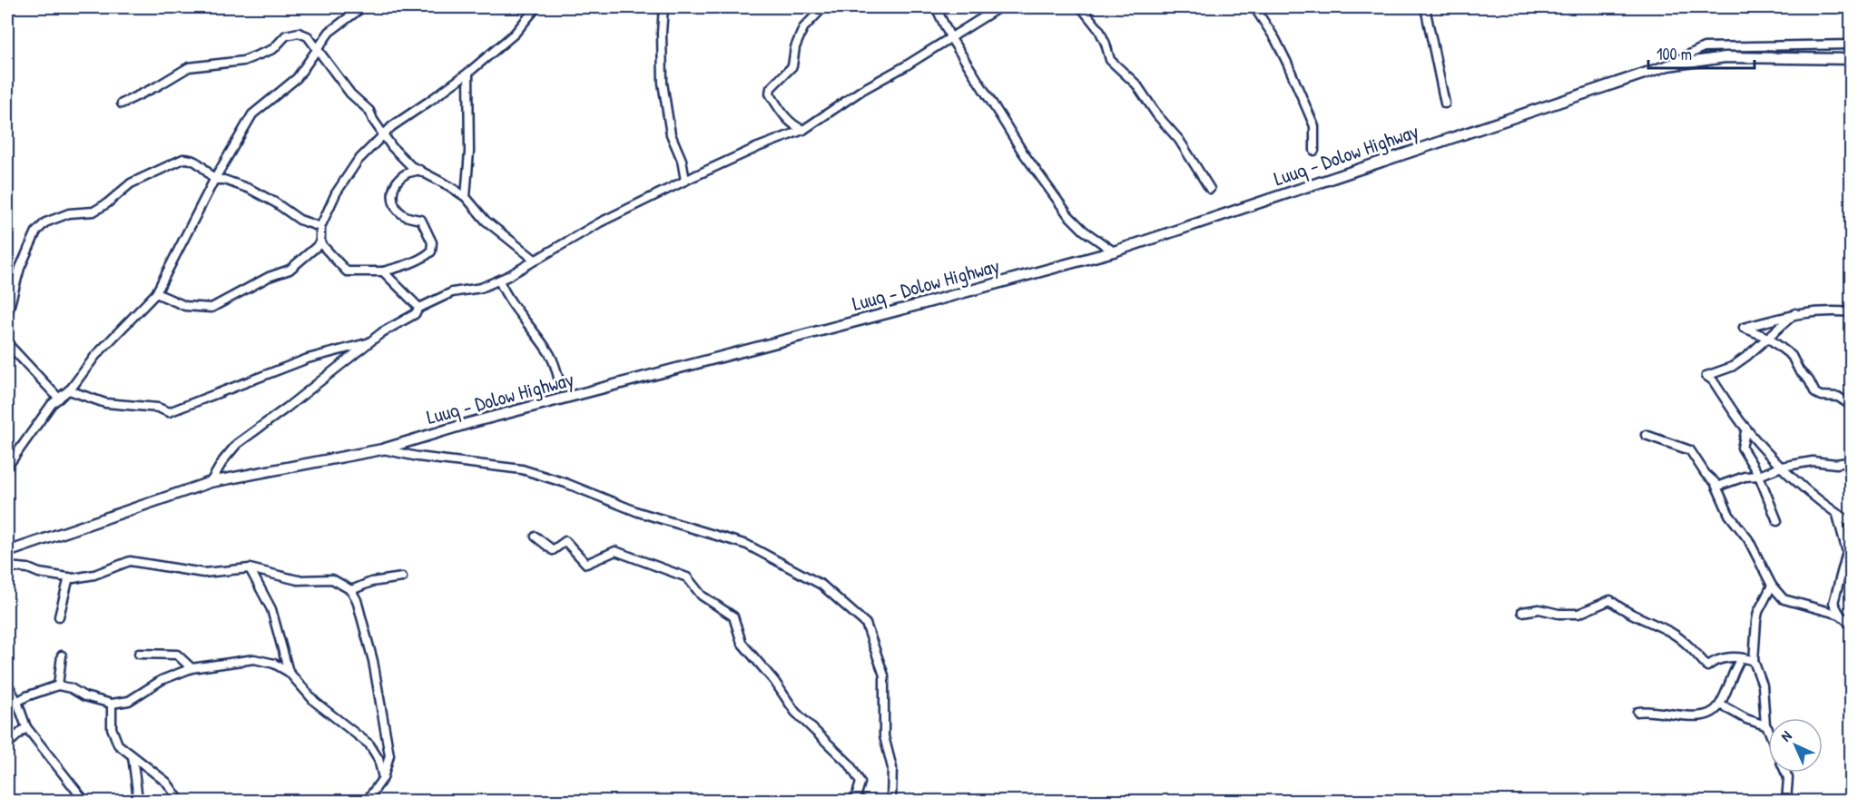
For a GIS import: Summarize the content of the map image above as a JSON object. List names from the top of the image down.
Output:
{
  "streets": {
    "main road": ["Luuq - Dolow Highway"]
  },
  "scale_bar": "100 m",
  "north": "top left"
}
